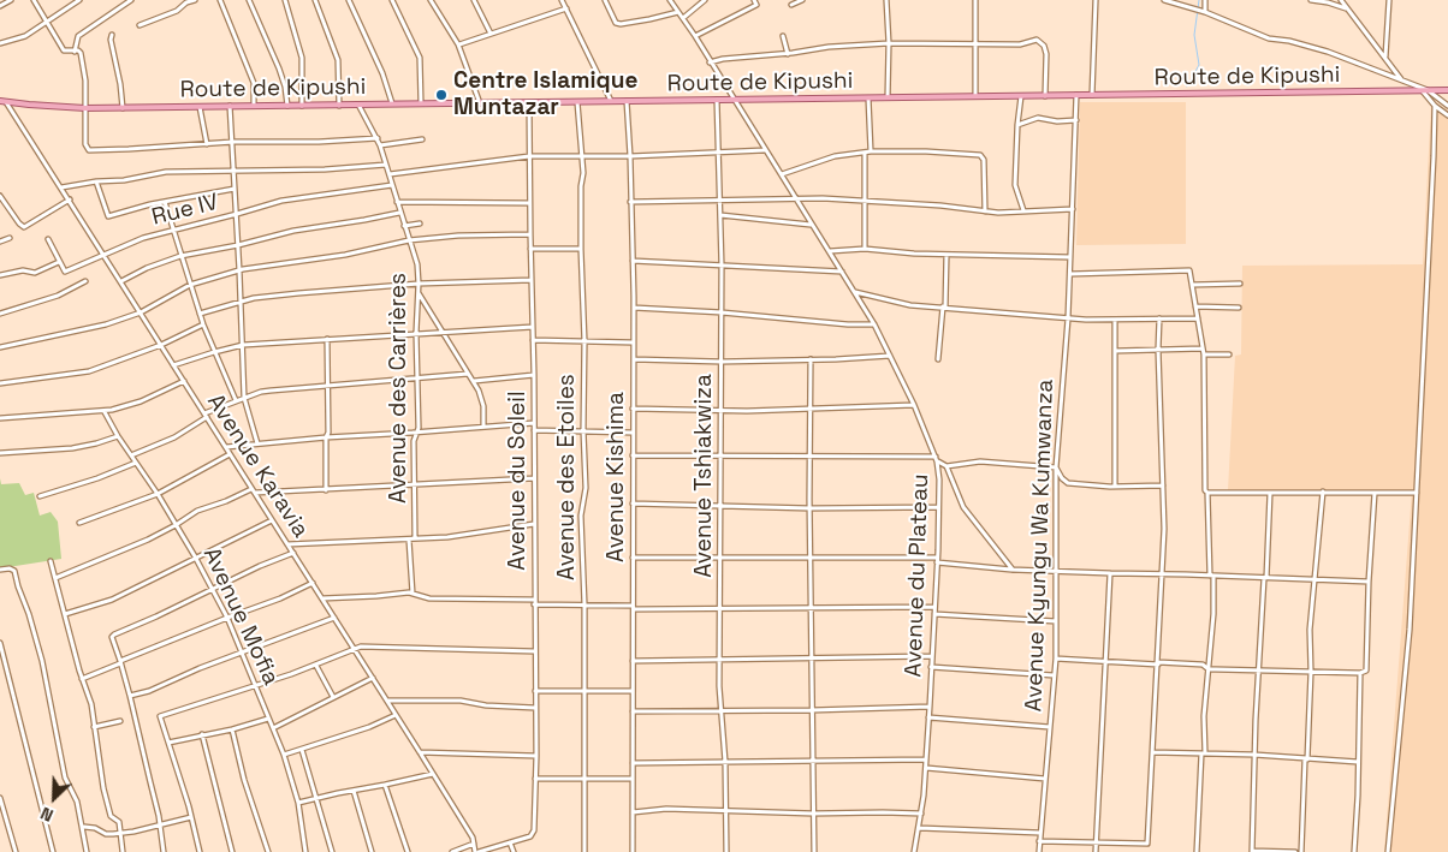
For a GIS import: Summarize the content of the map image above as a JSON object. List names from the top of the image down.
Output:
{
  "streets": {
    "main road": ["Route de Kipushi"],
    "street": [
      "Rue IV",
      "Avenue des Carrières",
      "Avenue Karavia",
      "Avenue Tshiakwiza",
      "Avenue des Etoiles",
      "Avenue Kishima",
      "Avenue du Soleil",
      "Avenue Kyungu Wa Kumwanza",
      "Avenue du Plateau",
      "Avenue Mofia"
    ]
  },
  "crossings": [
    ["Route de Kipushi", "Avenue des Carrières"],
    ["Route de Kipushi", "Avenue Karavia"],
    ["Route de Kipushi", "Avenue Tshiakwiza"],
    ["Route de Kipushi", "Avenue des Etoiles"],
    ["Route de Kipushi", "Avenue Kishima"],
    ["Route de Kipushi", "Avenue du Soleil"],
    ["Route de Kipushi", "Avenue Kyungu Wa Kumwanza"],
    ["Route de Kipushi", "Avenue du Plateau"],
    ["Rue IV", "Avenue des Carrières"],
    ["Rue IV", "Avenue Karavia"],
    ["Avenue Karavia", "Avenue du Soleil"]
  ],
  "places": ["Centre Islamique Muntazar"],
  "north": "bottom left"
}
